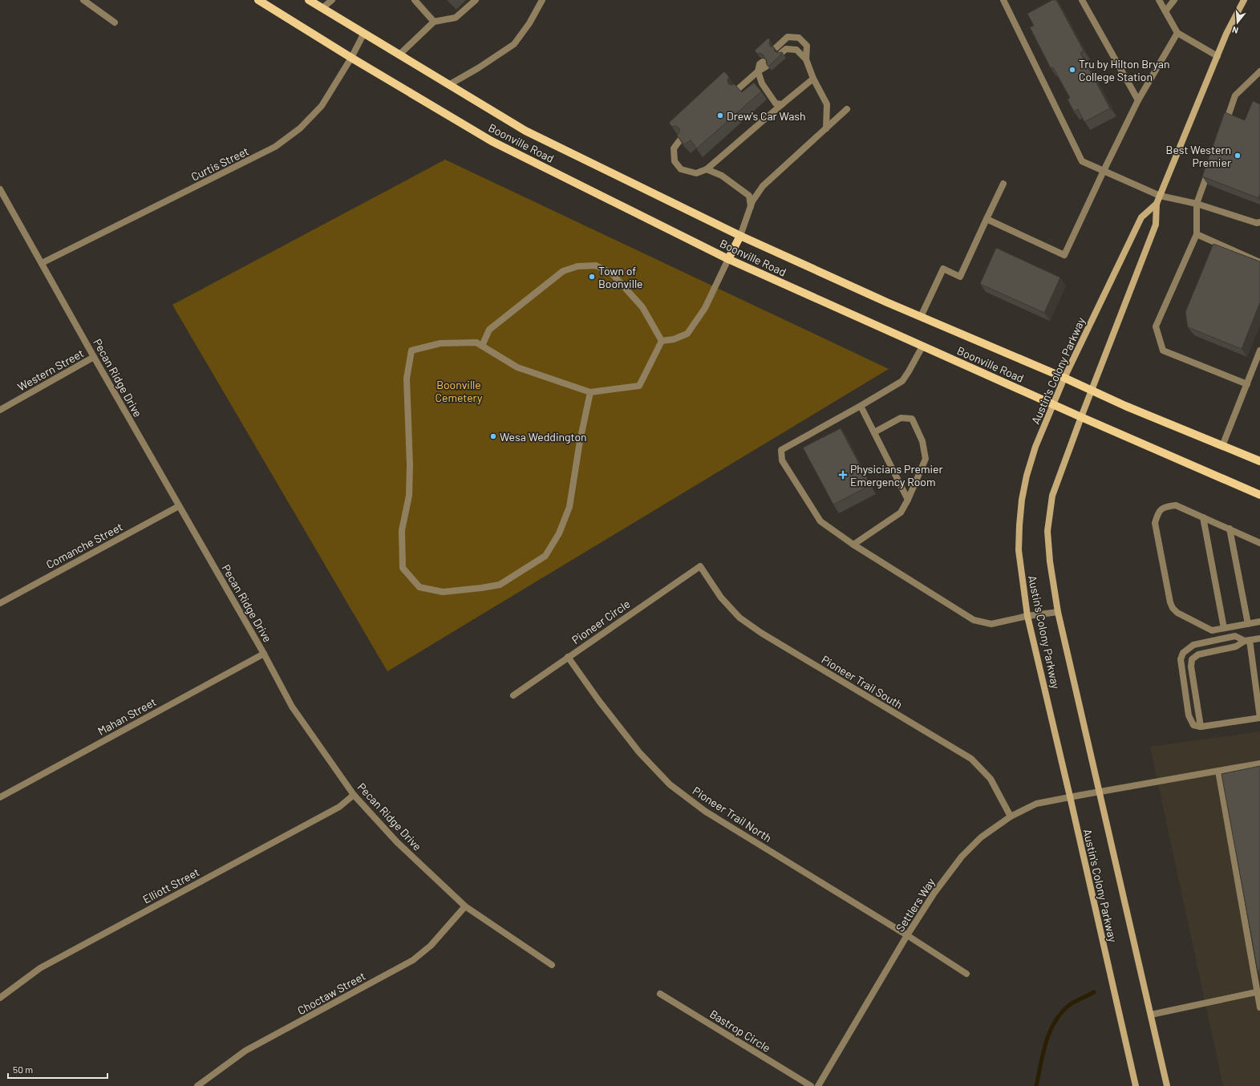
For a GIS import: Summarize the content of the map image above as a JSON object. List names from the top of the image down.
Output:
{
  "streets": {
    "main road": ["Boonville Road"],
    "street": [
      "Curtis Street",
      "Western Street",
      "Austin's Colony Parkway",
      "Pecan Ridge Drive",
      "Comanche Street",
      "Pioneer Circle",
      "Pioneer Trail South",
      "Mahan Street",
      "Pioneer Trail North",
      "Elliott Street",
      "Settlers Way",
      "Choctaw Street",
      "Bastrop Circle"
    ]
  },
  "crossings": [
    ["Boonville Road", "Curtis Street"],
    ["Boonville Road", "Austin's Colony Parkway"],
    ["Curtis Street", "Pecan Ridge Drive"],
    ["Western Street", "Pecan Ridge Drive"],
    ["Austin's Colony Parkway", "Settlers Way"],
    ["Pecan Ridge Drive", "Comanche Street"],
    ["Pecan Ridge Drive", "Mahan Street"],
    ["Pecan Ridge Drive", "Elliott Street"],
    ["Pecan Ridge Drive", "Choctaw Street"],
    ["Pioneer Circle", "Pioneer Trail South"],
    ["Pioneer Circle", "Pioneer Trail North"],
    ["Pioneer Trail South", "Settlers Way"],
    ["Pioneer Trail North", "Settlers Way"]
  ],
  "parks": ["Boonville Cemetery"],
  "places": {
    "other": [
      "Tru by Hilton Bryan College Station",
      "Drew's Car Wash",
      "Best Western Premier",
      "Town of Boonville",
      "Wesa Weddington"
    ],
    "health": ["Physicians Premier Emergency Room"]
  },
  "scale_bar": "50 m",
  "north": "bottom"
}
